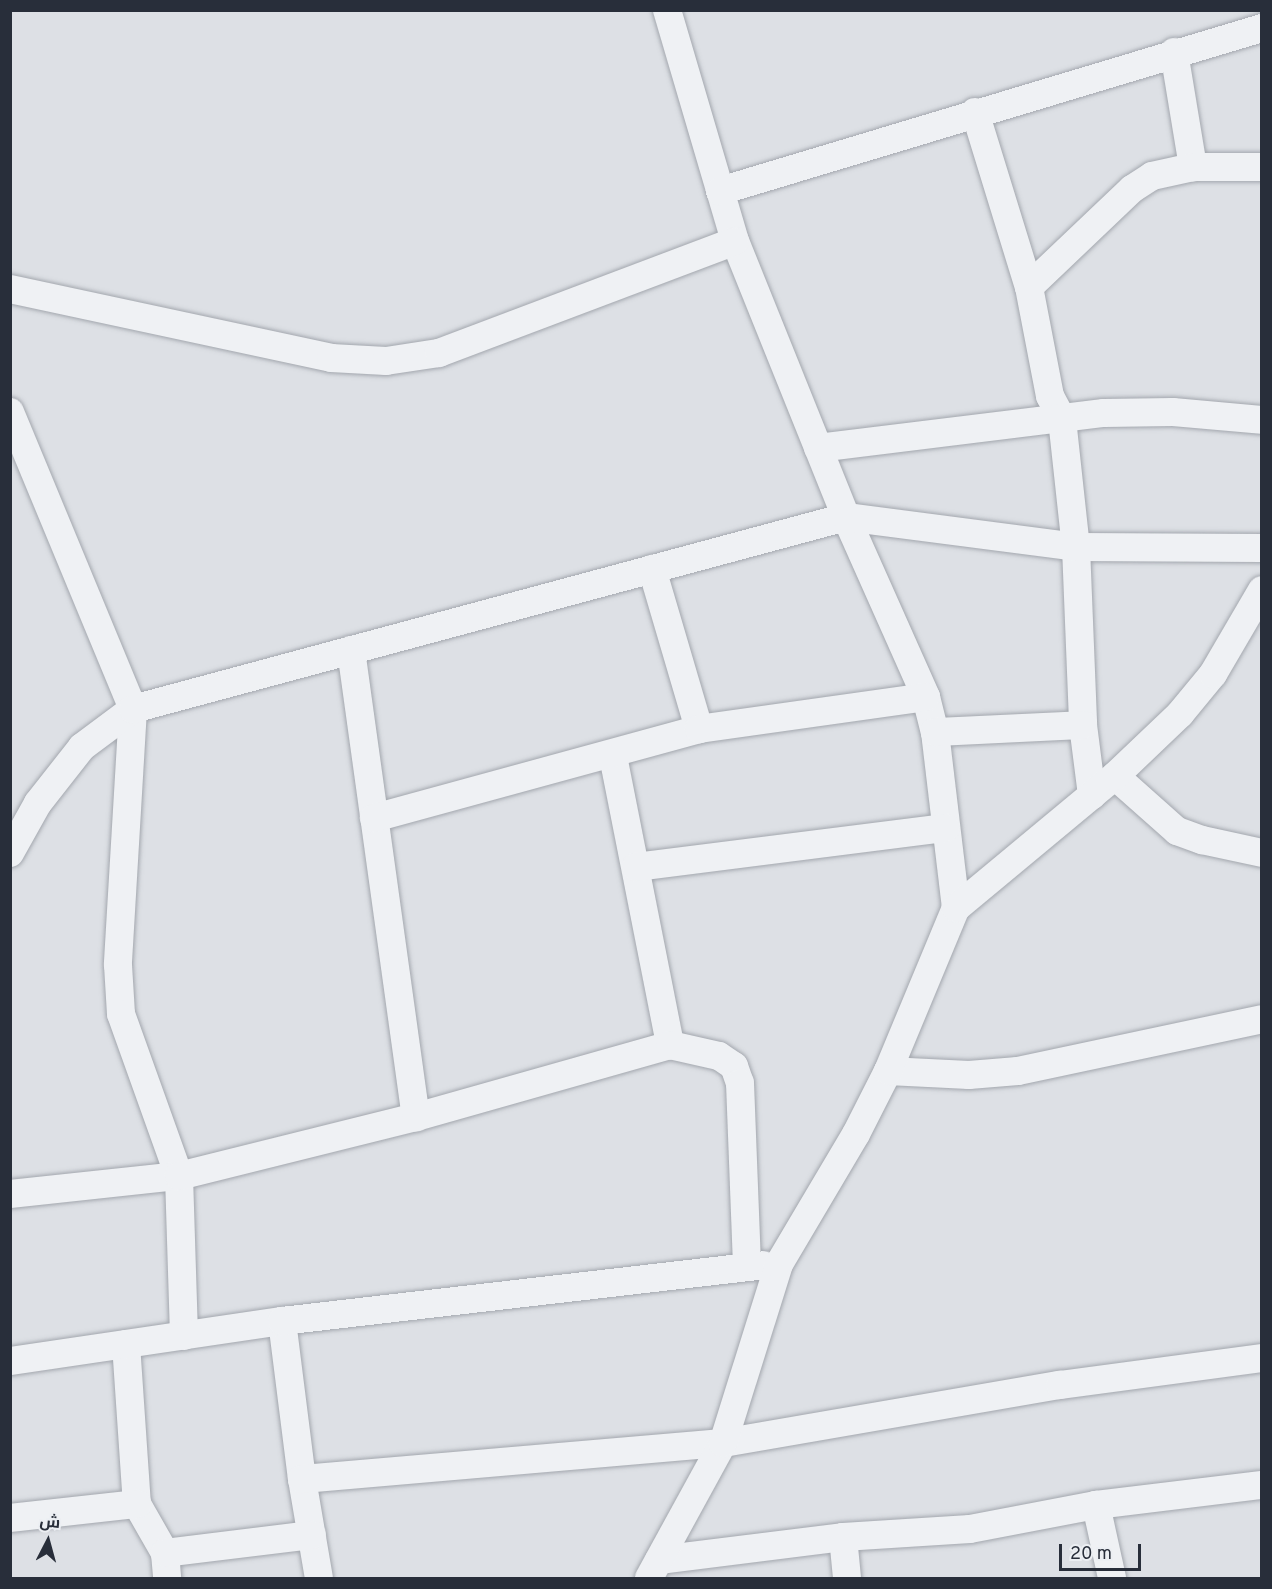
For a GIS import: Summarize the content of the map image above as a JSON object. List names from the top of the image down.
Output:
{
  "scale_bar": "20 m",
  "north": "top"
}
